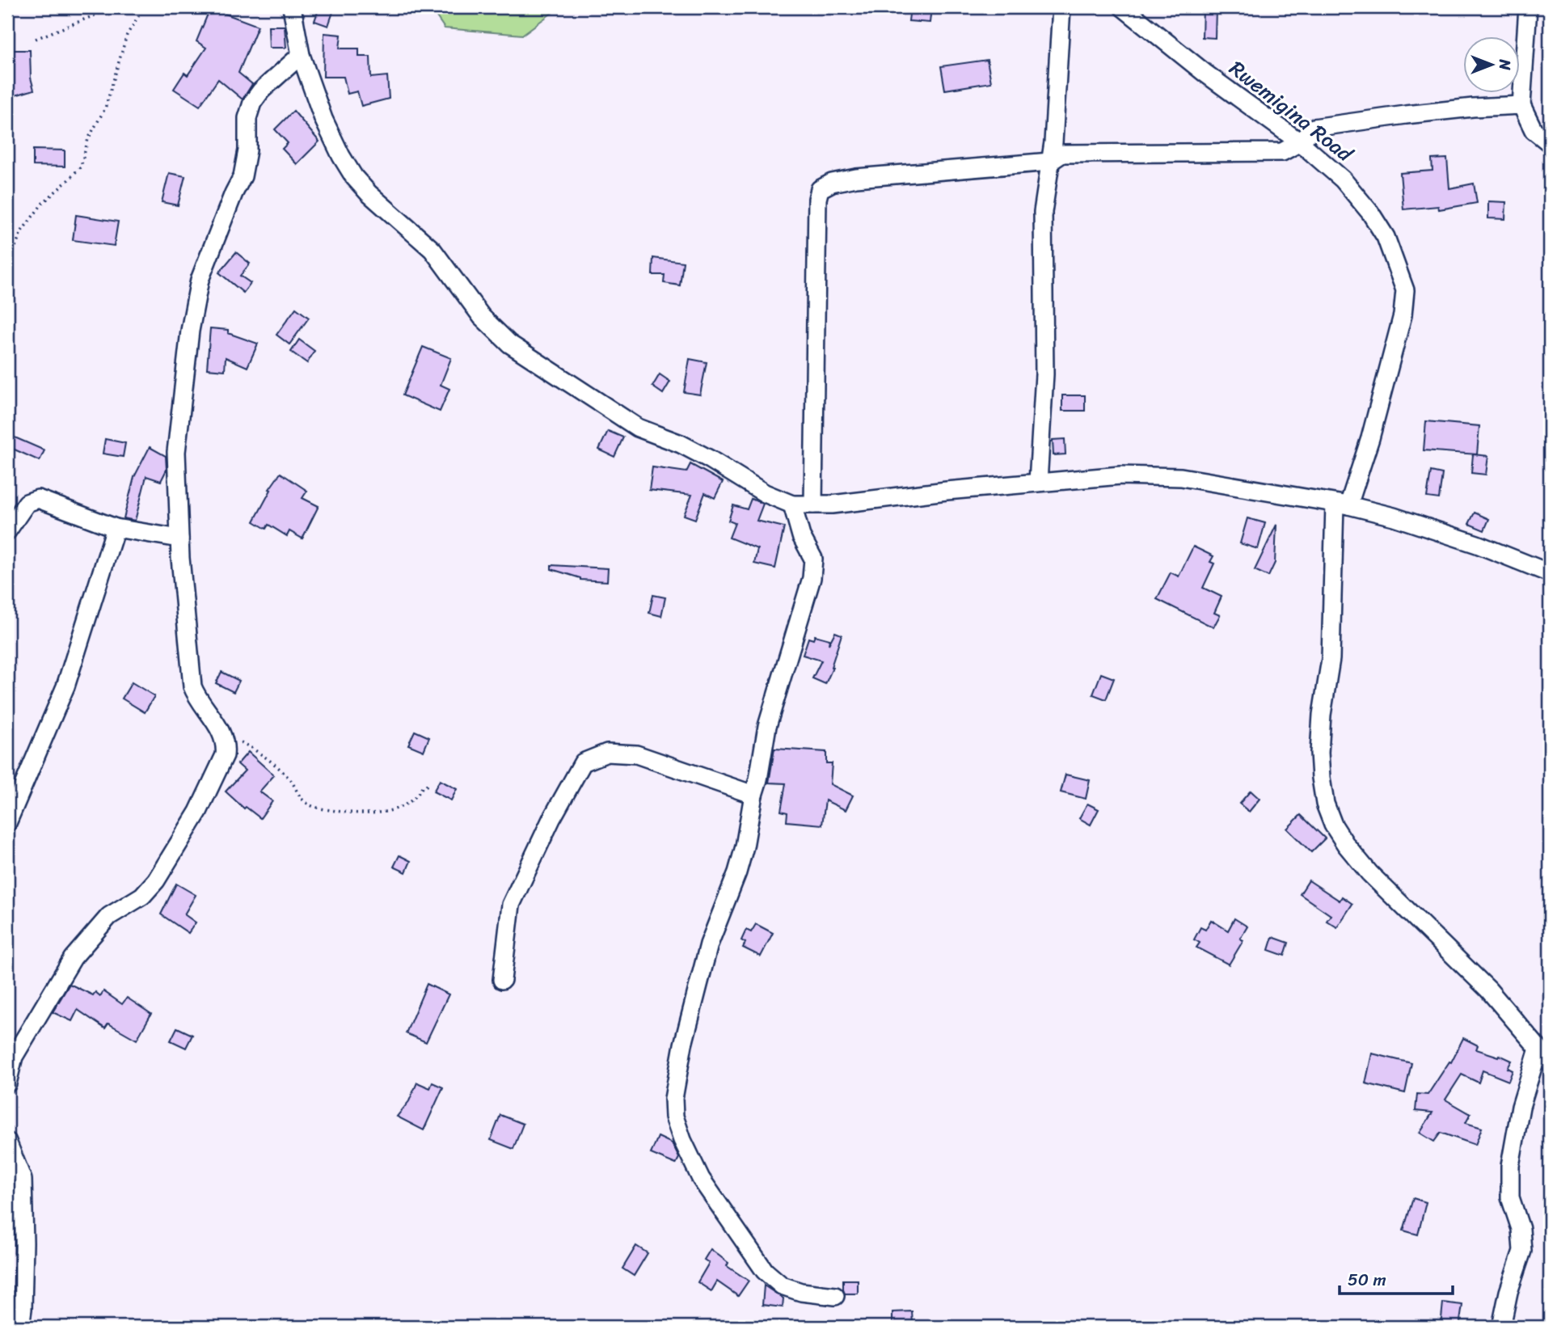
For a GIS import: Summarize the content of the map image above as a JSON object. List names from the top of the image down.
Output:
{
  "streets": {
    "street": ["Rwemigina Road"]
  },
  "scale_bar": "50 m",
  "north": "right"
}
